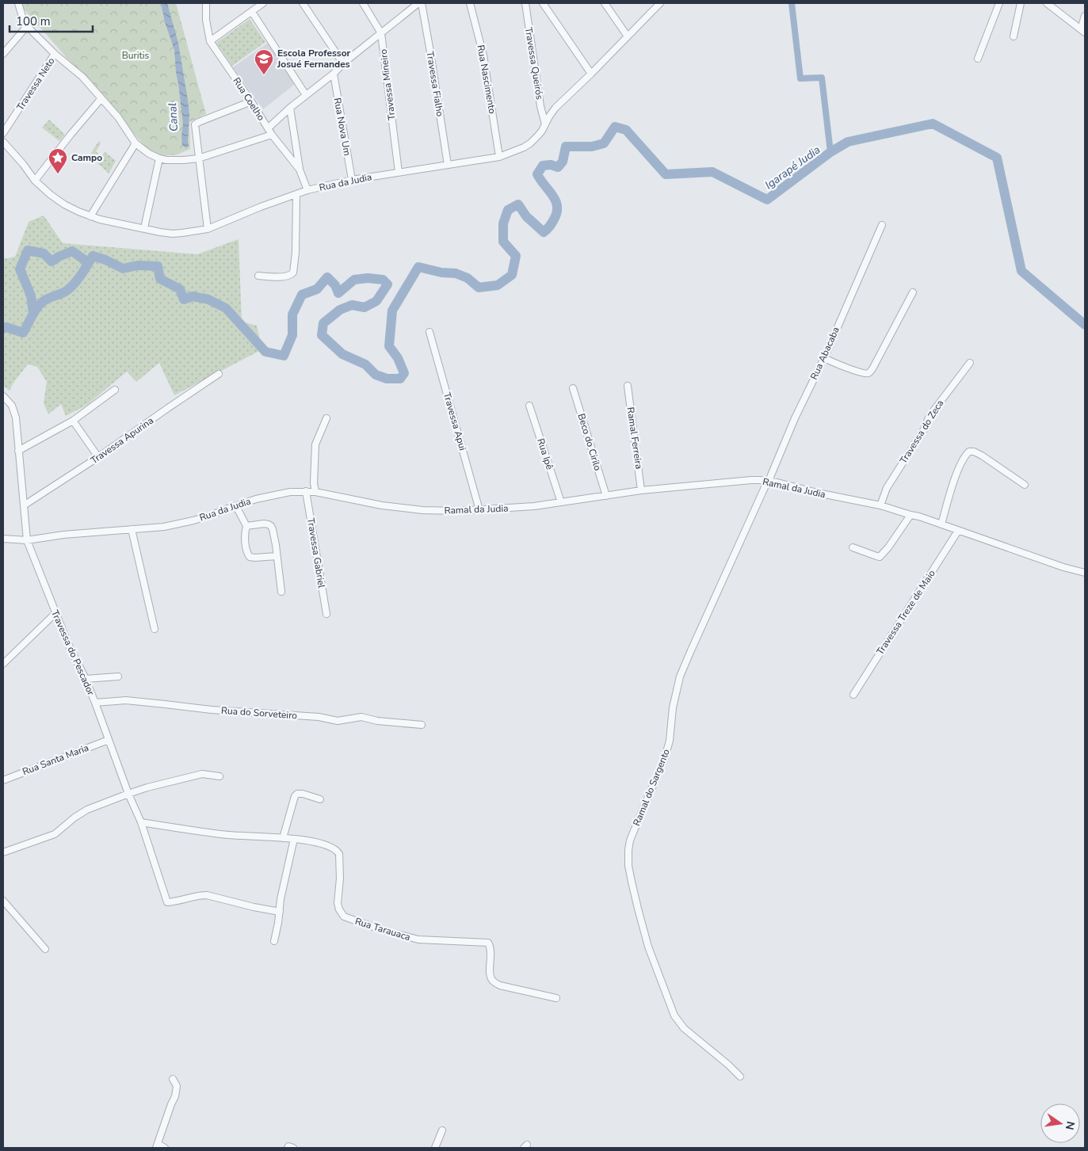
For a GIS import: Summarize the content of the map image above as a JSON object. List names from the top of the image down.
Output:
{
  "streets": {
    "street": [
      "Travessa Queirós",
      "Rua Nascimento",
      "Travessa Neto",
      "Travessa Fialho",
      "Travessa Mineiro",
      "Rua Coelho",
      "Rua Nova Um",
      "Rua da Judia",
      "Rua Abacaba",
      "Travessa Apui",
      "Travessa do Zeca",
      "Ramal Ferreira",
      "Travessa Apurina",
      "Beco do Cirilo",
      "Rua Ipê",
      "Ramal da Judia",
      "Travessa Gabriel",
      "Travessa Treze de Maio",
      "Travessa do Pescador",
      "Rua do Sorveteiro",
      "Rua Santa Maria",
      "Ramal do Sargento",
      "Rua Tarauaca"
    ]
  },
  "crossings": [
    ["Travessa Queirós", "Rua da Judia"],
    ["Rua Nascimento", "Rua da Judia"],
    ["Travessa Fialho", "Rua da Judia"],
    ["Travessa Mineiro", "Rua da Judia"],
    ["Rua Coelho", "Rua da Judia"],
    ["Rua Nova Um", "Rua da Judia"],
    ["Rua da Judia", "Ramal da Judia"],
    ["Rua da Judia", "Travessa Gabriel"],
    ["Rua da Judia", "Travessa do Pescador"],
    ["Rua Abacaba", "Ramal da Judia"],
    ["Rua Abacaba", "Ramal do Sargento"],
    ["Travessa Apui", "Ramal da Judia"],
    ["Travessa do Zeca", "Ramal da Judia"],
    ["Ramal Ferreira", "Ramal da Judia"],
    ["Travessa Apurina", "Travessa do Pescador"],
    ["Beco do Cirilo", "Ramal da Judia"],
    ["Rua Ipê", "Ramal da Judia"],
    ["Ramal da Judia", "Travessa Treze de Maio"],
    ["Ramal da Judia", "Ramal do Sargento"],
    ["Travessa do Pescador", "Rua do Sorveteiro"],
    ["Travessa do Pescador", "Rua Santa Maria"],
    ["Travessa do Pescador", "Rua Tarauaca"]
  ],
  "water": ["Canal", "Igarapé Judia"],
  "parks": ["Buritis"],
  "places": {
    "school or university": ["Escola Professor Josué Fernandes"],
    "place": ["Campo"]
  },
  "scale_bar": "100 m",
  "north": "right"
}
